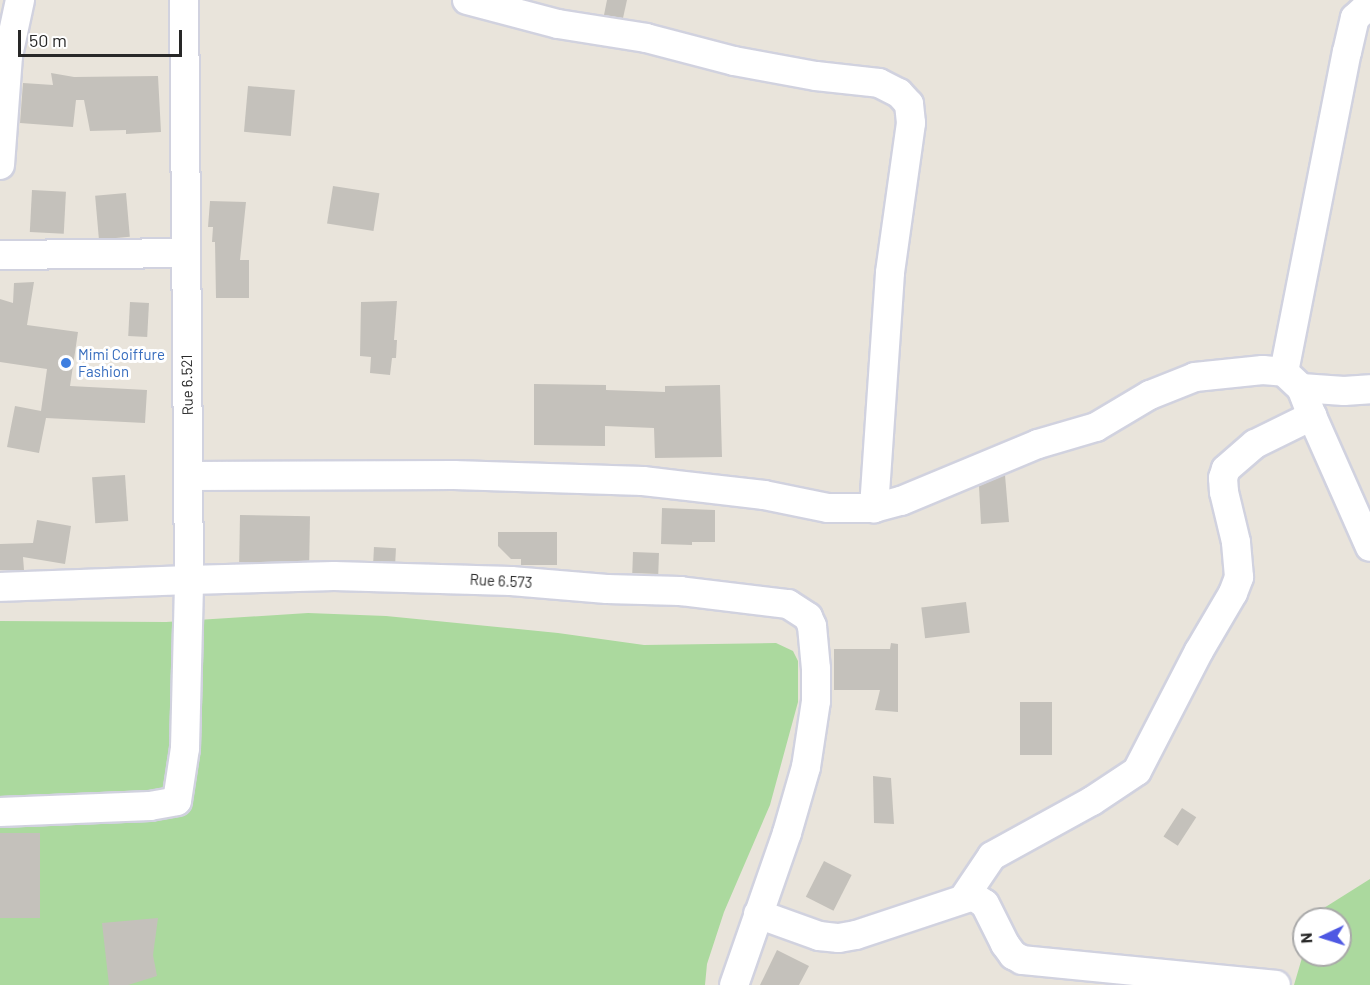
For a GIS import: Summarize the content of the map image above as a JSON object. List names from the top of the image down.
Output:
{
  "streets": {
    "street": ["Rue 6.521", "Rue 6.573"]
  },
  "crossings": [
    ["Rue 6.521", "Rue 6.573"]
  ],
  "places": ["Mimi Coiffure Fashion"],
  "scale_bar": "50 m",
  "north": "left"
}
